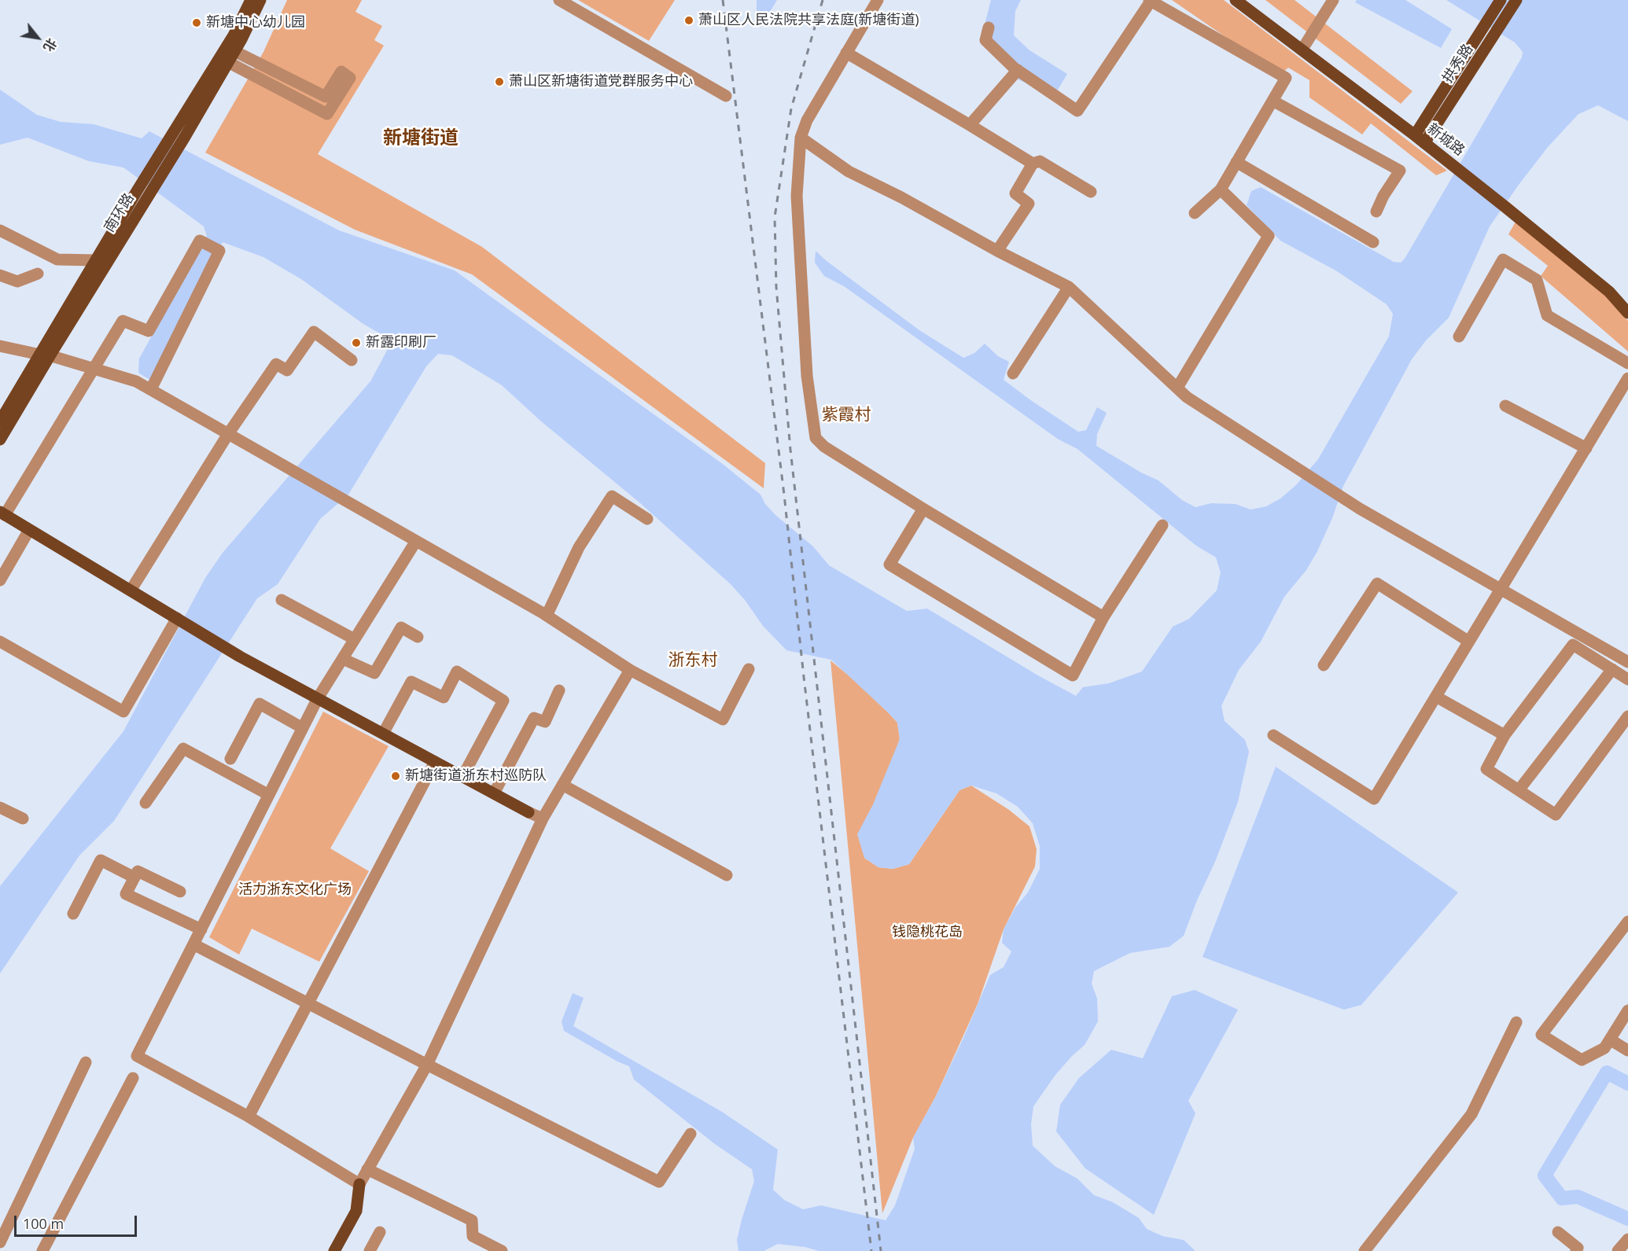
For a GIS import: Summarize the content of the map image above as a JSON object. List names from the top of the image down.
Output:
{
  "streets": {
    "main road": ["拱秀路", "新城路", "南环路"]
  },
  "crossings": [
    ["拱秀路", "新城路"]
  ],
  "districts": ["新塘街道", "紫霞村", "浙东村"],
  "parks": ["活力浙东文化广场", "钱隐桃花岛"],
  "places": [
    "萧山区人民法院共享法庭(新塘街道)",
    "新塘中心幼儿园",
    "萧山区新塘街道党群服务中心",
    "新露印刷厂",
    "新塘街道浙东村巡防队"
  ],
  "scale_bar": "100 m",
  "north": "bottom right"
}
